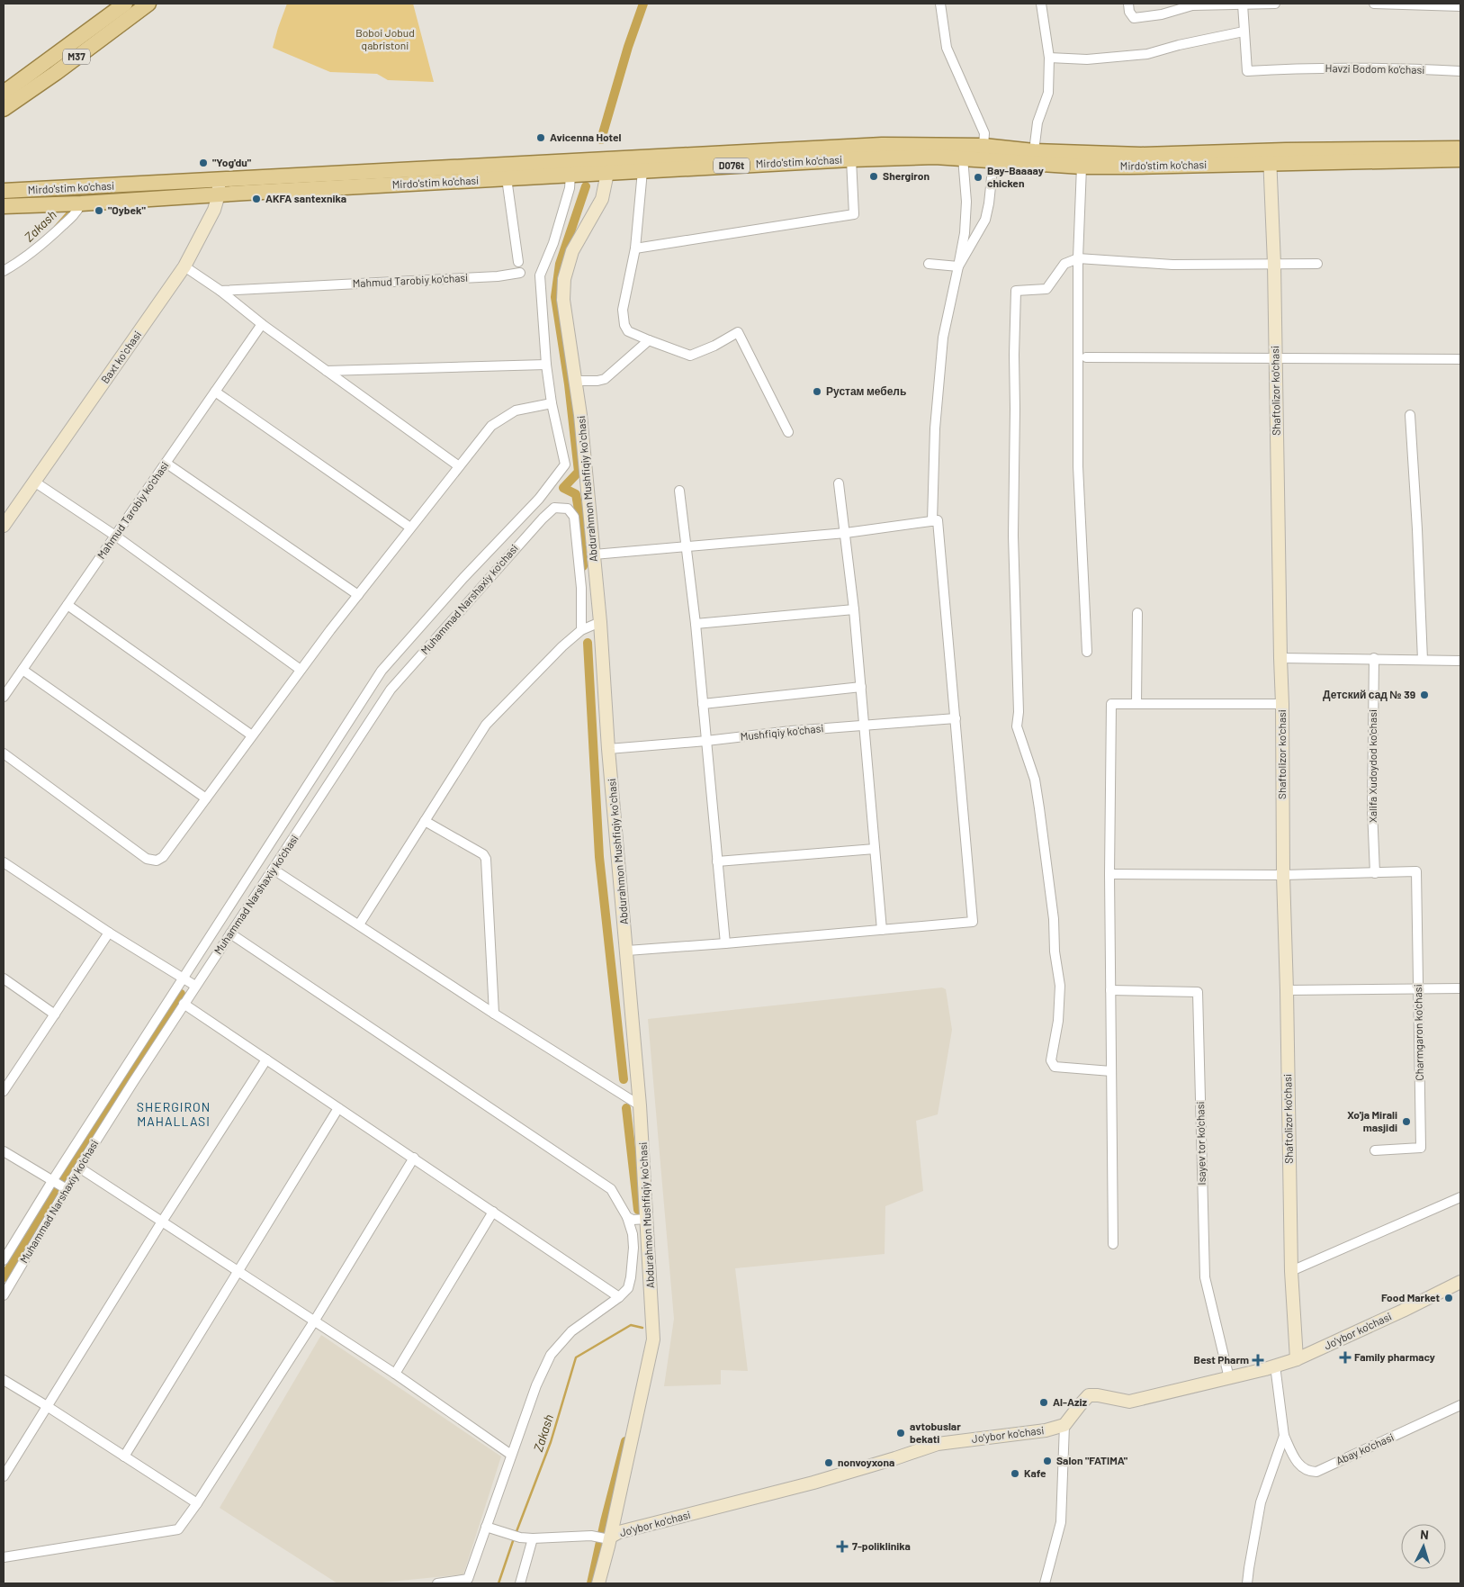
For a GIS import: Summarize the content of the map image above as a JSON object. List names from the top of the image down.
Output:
{
  "streets": {
    "main road": ["M37", "Mirdo'stim ko'chasi", "D076t"],
    "street": [
      "Havzi Bodom ko'chasi",
      "Mahmud Tarobiy ko'chasi",
      "Baxt koʻchasi",
      "Shaftolizor ko'chasi",
      "Abdurahmon Mushfiqiy koʻchasi",
      "Muhammad Narshaxiy ko'chasi",
      "Mushfiqiy ko'chasi",
      "Xalifa Xudoydod ko'chasi",
      "Charmgaron ko'chasi",
      "Isayev tor ko'chasi",
      "Jo'ybor ko'chasi",
      "Abay ko'chasi"
    ]
  },
  "crossings": [
    ["Mirdo'stim ko'chasi", "Baxt koʻchasi"],
    ["Mirdo'stim ko'chasi", "Shaftolizor ko'chasi"],
    ["Mirdo'stim ko'chasi", "Abdurahmon Mushfiqiy koʻchasi"],
    ["Shaftolizor ko'chasi", "Jo'ybor ko'chasi"],
    ["Abdurahmon Mushfiqiy koʻchasi", "Mushfiqiy ko'chasi"],
    ["Abdurahmon Mushfiqiy koʻchasi", "Jo'ybor ko'chasi"],
    ["Xalifa Xudoydod ko'chasi", "Charmgaron ko'chasi"],
    ["Isayev tor ko'chasi", "Jo'ybor ko'chasi"]
  ],
  "districts": ["SHERGIRON MAHALLASI"],
  "water": ["Zakash"],
  "parks": ["Boboi Jobud qabristoni"],
  "places": {
    "other": [
      "Avicenna Hotel",
      "\"Yog'du\"",
      "Shergiron",
      "Bay-Baaaay chicken",
      "AKFA santexnika",
      "\"Oybek\"",
      "Рустам мебель",
      "Детский сад № 39",
      "Xo'ja Mirali masjidi",
      "Food Market",
      "Al-Aziz",
      "avtobuslar bekati",
      "Salon \"FATIMA\"",
      "nonvoyxona",
      "Kafe"
    ],
    "health": ["Family pharmacy", "Best Pharm", "7-poliklinika"]
  },
  "north": "top"
}
